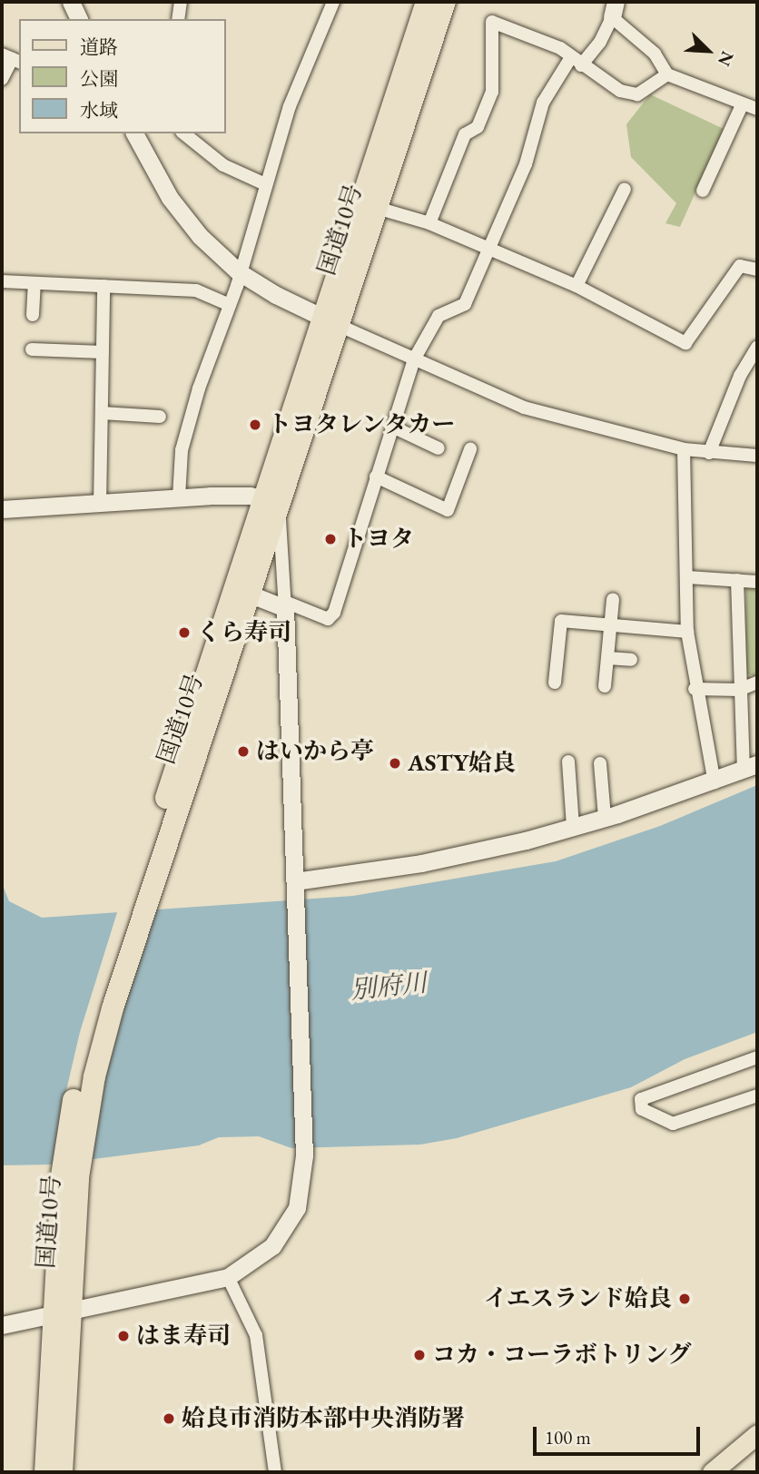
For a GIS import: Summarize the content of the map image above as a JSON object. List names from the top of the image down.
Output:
{
  "streets": {
    "highway": ["国道10号"]
  },
  "water": ["別府川"],
  "places": [
    "トヨタレンタカー",
    "トヨタ",
    "くら寿司",
    "はいから亭",
    "ASTY姶良",
    "イエスランド姶良",
    "はま寿司",
    "コカ・コーラボトリング",
    "姶良市消防本部中央消防署"
  ],
  "legend": ["道路", "公園", "水域"],
  "scale_bar": "100 m",
  "north": "bottom right"
}
